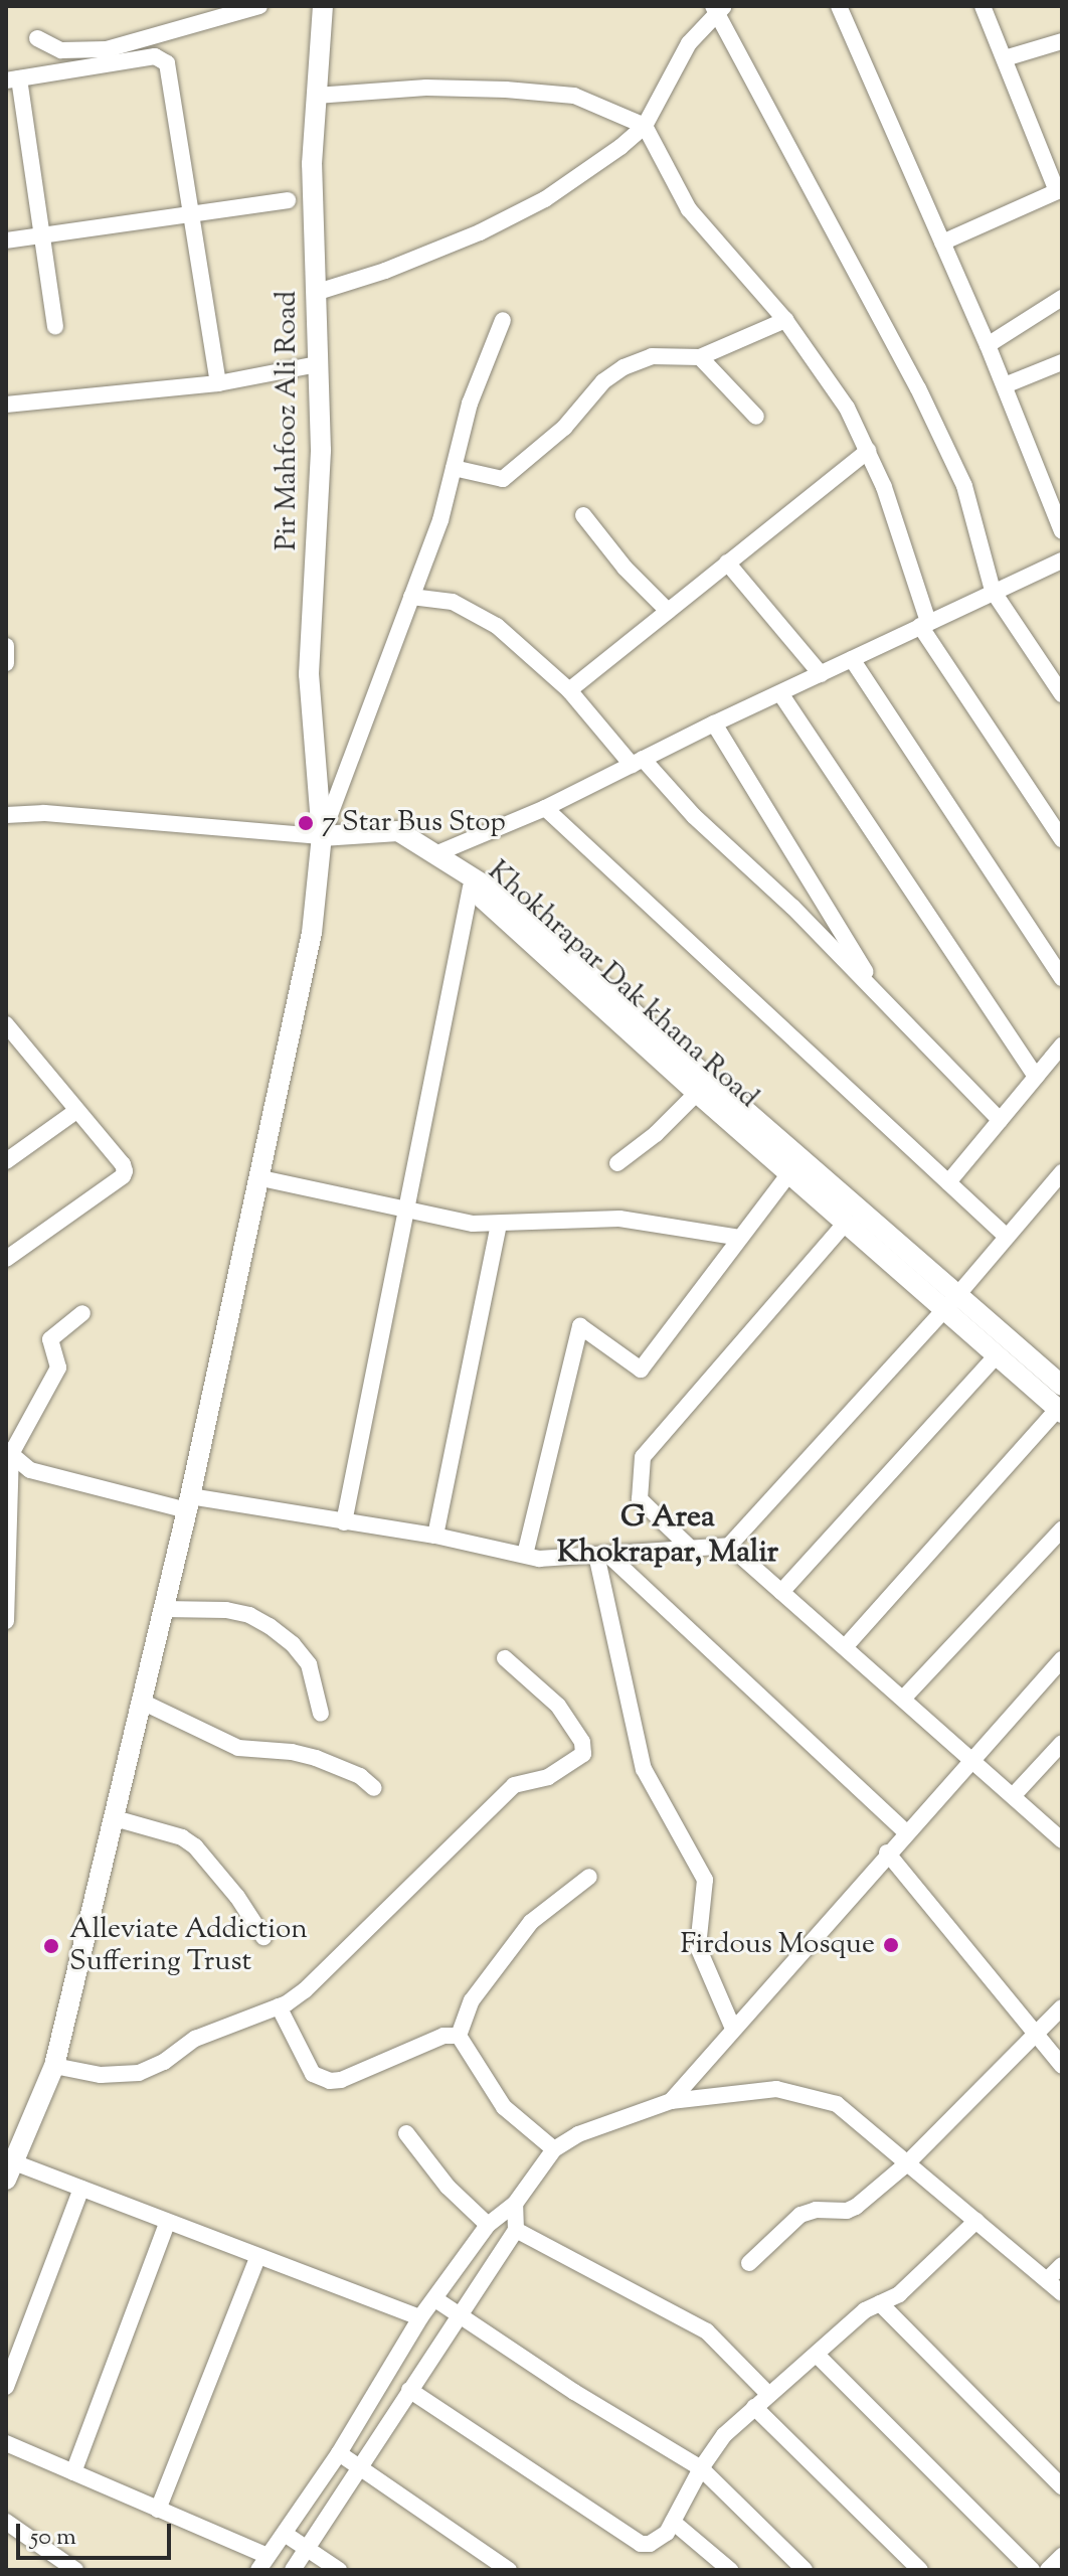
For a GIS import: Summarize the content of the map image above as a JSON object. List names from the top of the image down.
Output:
{
  "streets": {
    "street": ["Pir Mahfooz Ali Road", "Khokhrapar Dak khana Road"]
  },
  "districts": ["G Area Khokrapar, Malir"],
  "places": ["7 Star Bus Stop", "Firdous Mosque", "Alleviate Addiction Suffering Trust"],
  "scale_bar": "50 m"
}
